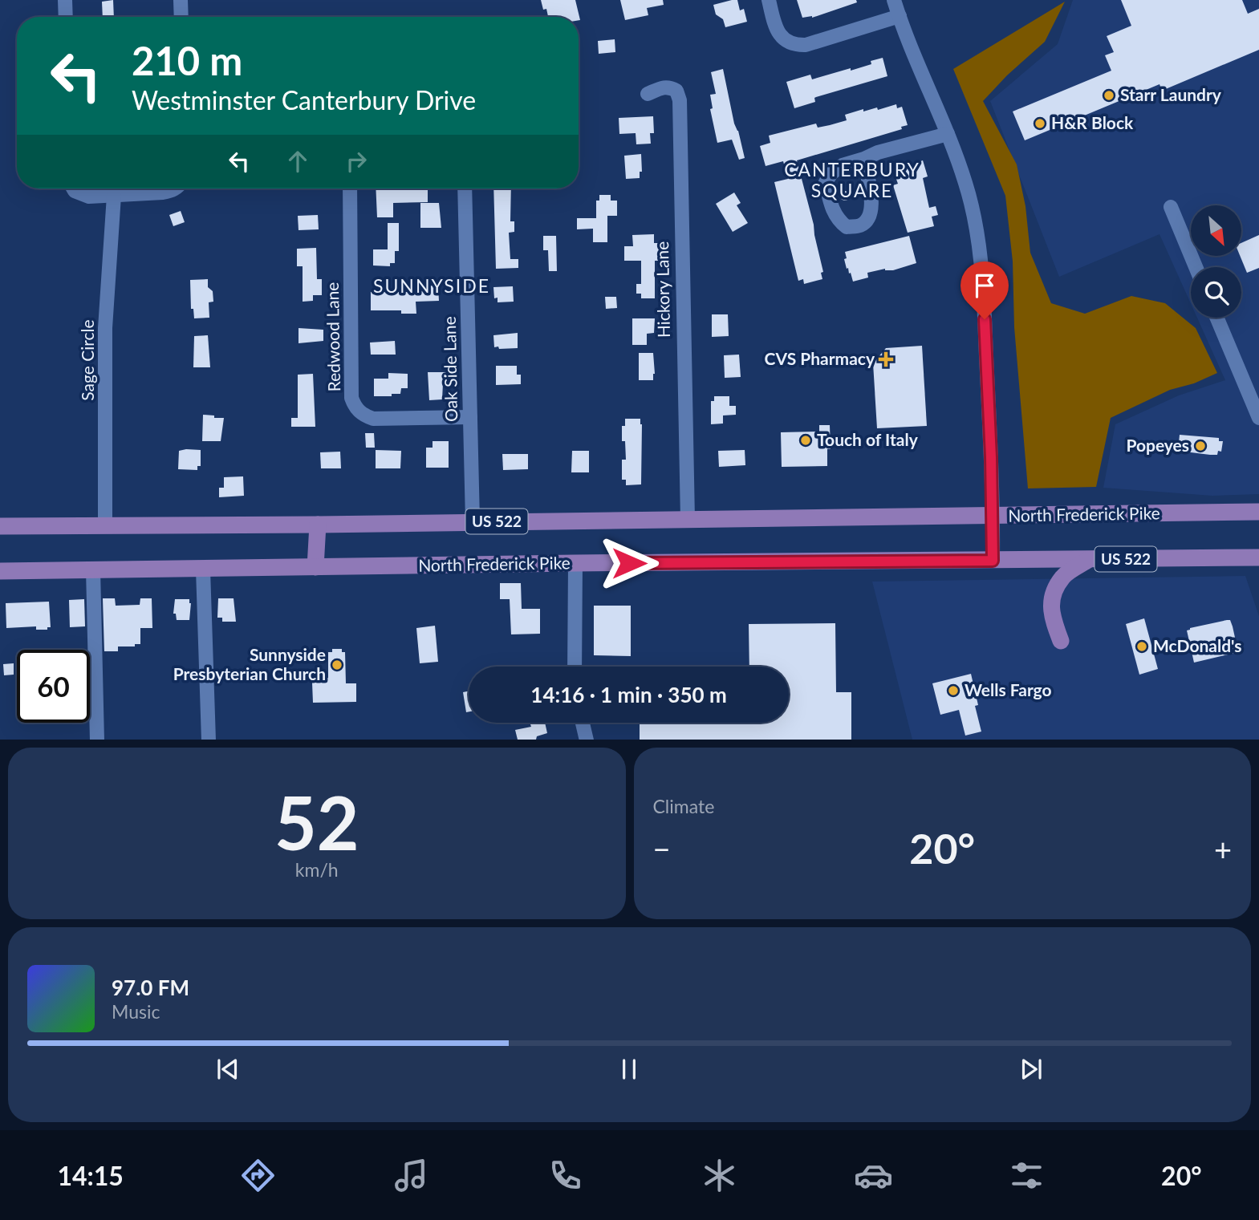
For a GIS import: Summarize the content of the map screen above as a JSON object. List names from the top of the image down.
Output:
{
  "streets": {
    "main road": ["North Frederick Pike", "US 522"],
    "street": [
      "Hickory Lane",
      "Redwood Lane",
      "Sage Circle",
      "Oak Side Lane"
    ]
  },
  "crossings": [
    ["Hickory Lane", "North Frederick Pike"],
    ["Redwood Lane", "Oak Side Lane"],
    ["Sage Circle", "North Frederick Pike"],
    ["Oak Side Lane", "North Frederick Pike"]
  ],
  "districts": ["CANTERBURY SQUARE", "SUNNYSIDE"],
  "places": {
    "other": [
      "Starr Laundry",
      "H&R Block",
      "Touch of Italy",
      "Popeyes",
      "McDonald's",
      "Sunnyside Presbyterian Church",
      "Wells Fargo"
    ],
    "health": ["CVS Pharmacy"]
  },
  "north": "bottom right",
  "page": {
    "turn": ["210 m", "Westminster Canterbury Drive"],
    "limit": "60",
    "trip": "14:16 · 1 min · 350 m",
    "tile": [
      ["52", "km/h"],
      "Climate"
    ],
    "heat": ["−", "20°", "+"],
    "song": ["97.0 FM", "Music"],
    "tabs": ["14:15", "20°"]
  }
}
